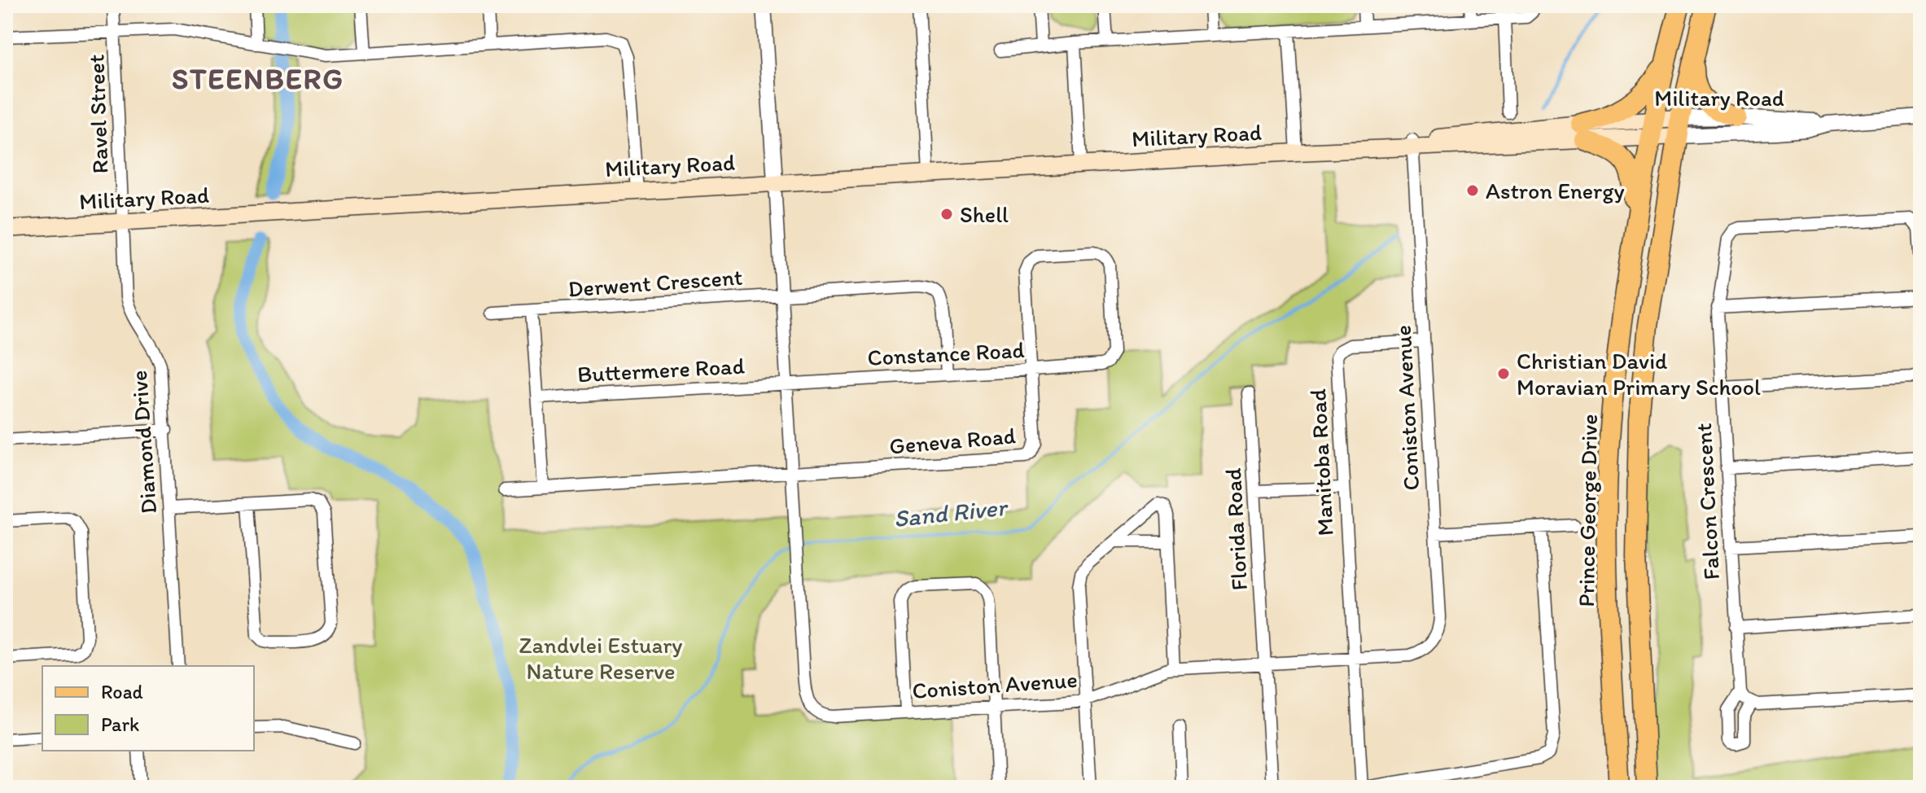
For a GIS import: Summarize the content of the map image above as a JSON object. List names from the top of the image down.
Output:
{
  "streets": {
    "main road": ["Military Road", "Prince George Drive"],
    "street": [
      "Ravel Street",
      "Derwent Crescent",
      "Constance Road",
      "Buttermere Road",
      "Coniston Avenue",
      "Geneva Road",
      "Diamond Drive",
      "Manitoba Road",
      "Falcon Crescent",
      "Florida Road"
    ]
  },
  "crossings": [
    ["Military Road", "Ravel Street"],
    ["Military Road", "Coniston Avenue"],
    ["Military Road", "Diamond Drive"],
    ["Military Road", "Prince George Drive"],
    ["Ravel Street", "Diamond Drive"],
    ["Derwent Crescent", "Constance Road"],
    ["Derwent Crescent", "Coniston Avenue"],
    ["Constance Road", "Buttermere Road"],
    ["Constance Road", "Coniston Avenue"],
    ["Constance Road", "Geneva Road"],
    ["Buttermere Road", "Coniston Avenue"],
    ["Coniston Avenue", "Geneva Road"],
    ["Coniston Avenue", "Manitoba Road"],
    ["Coniston Avenue", "Florida Road"]
  ],
  "districts": ["STEENBERG"],
  "water": ["Sand River"],
  "parks": ["Zandvlei Estuary Nature Reserve"],
  "places": ["Astron Energy", "Shell", "Christian David Moravian Primary School"],
  "legend": ["Road", "Park"]
}
